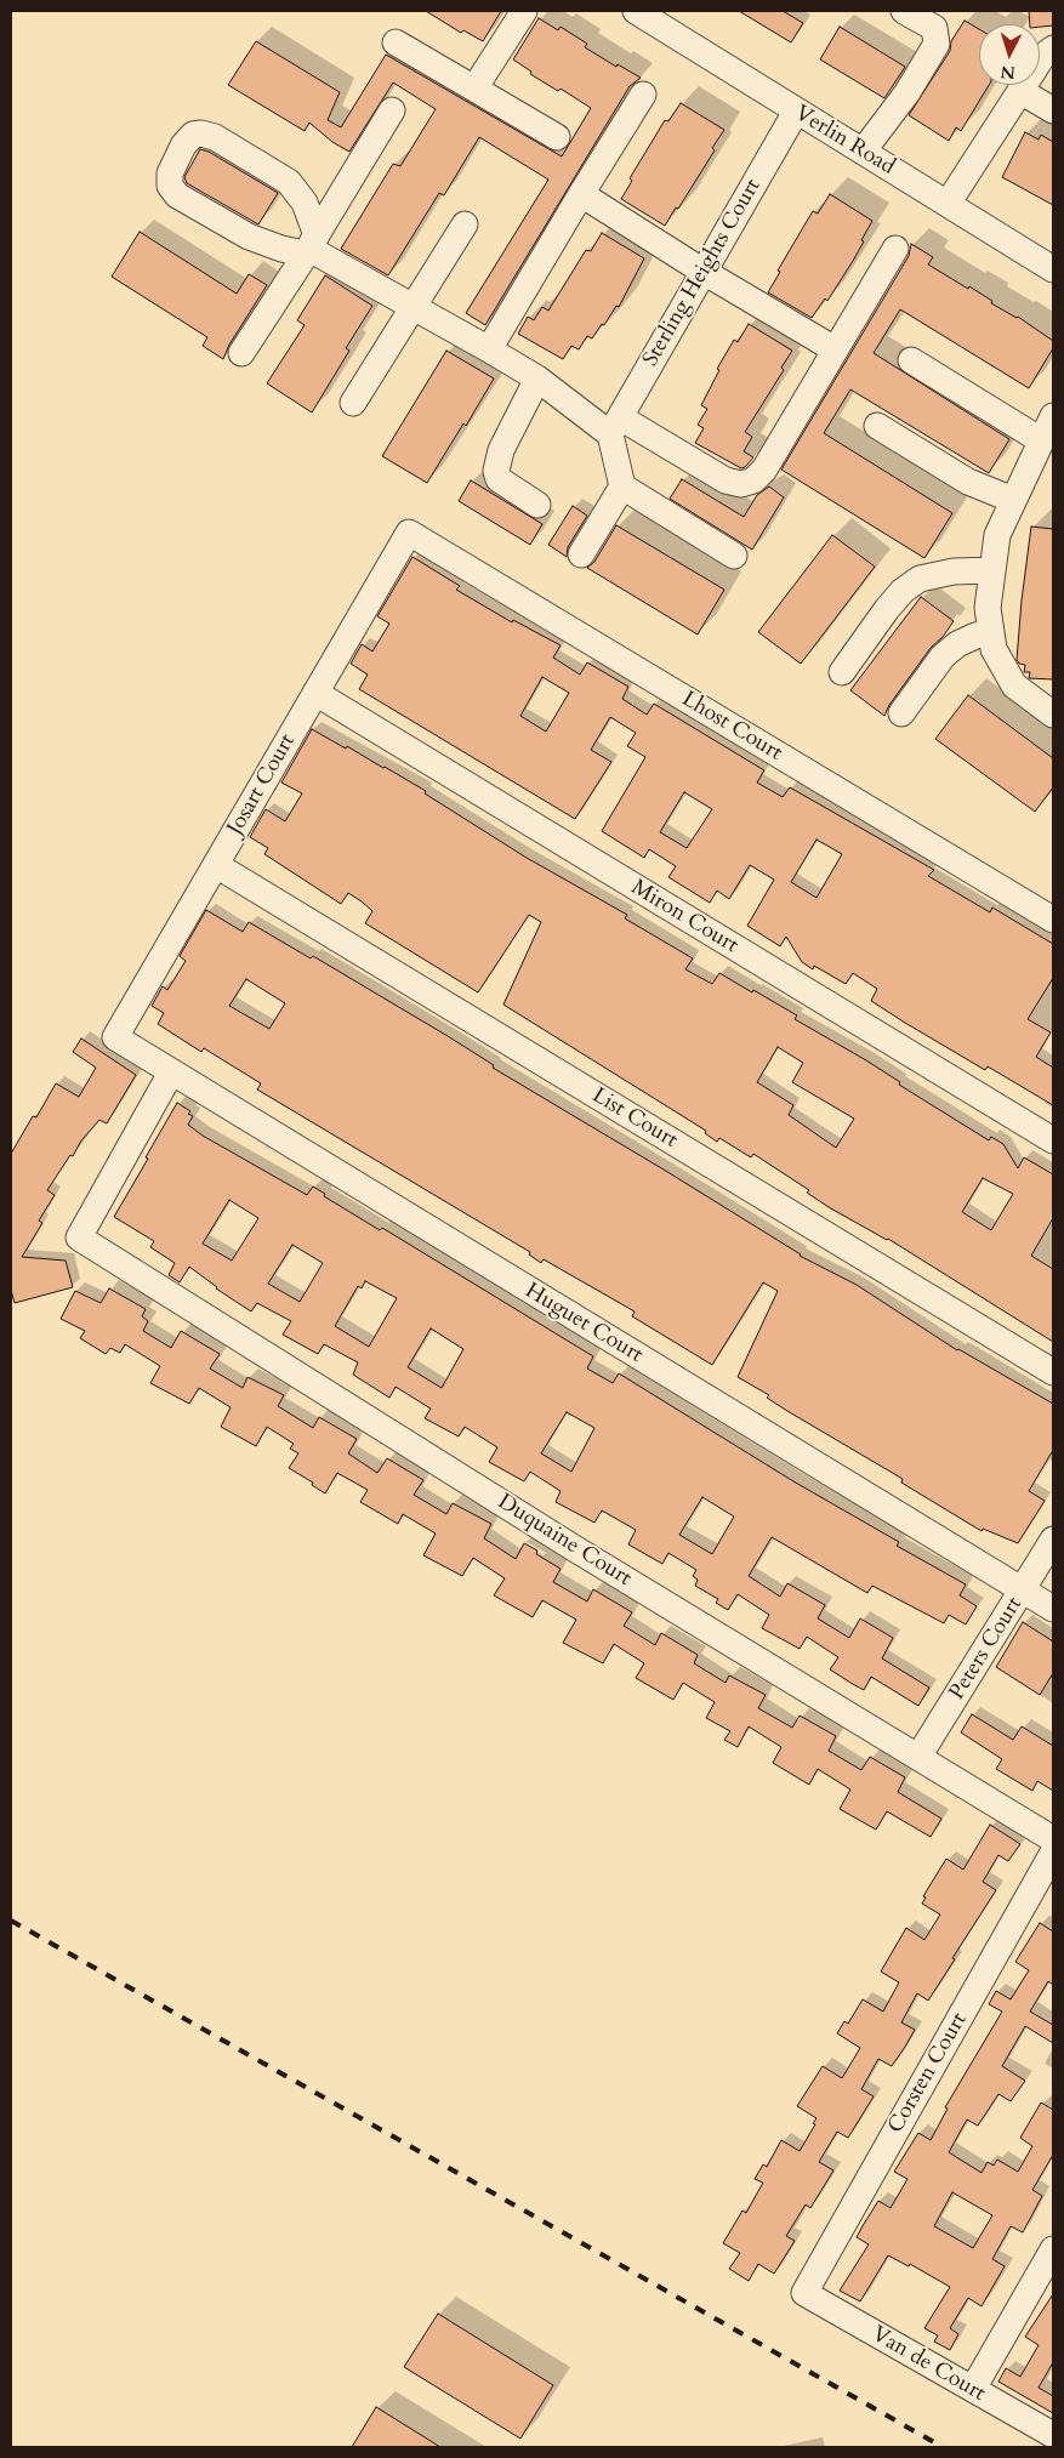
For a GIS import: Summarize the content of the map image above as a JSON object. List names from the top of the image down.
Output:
{
  "streets": {
    "street": [
      "Verlin Road",
      "Sterling Heights Court",
      "Lhost Court",
      "Josart Court",
      "Miron Court",
      "List Court",
      "Huguet Court",
      "Duquaine Court",
      "Peters Court",
      "Corsten Court",
      "Van de Court"
    ]
  },
  "crossings": [
    ["Verlin Road", "Sterling Heights Court"],
    ["Lhost Court", "Josart Court"],
    ["Josart Court", "Miron Court"],
    ["Josart Court", "List Court"],
    ["Josart Court", "Huguet Court"],
    ["Huguet Court", "Duquaine Court"],
    ["Huguet Court", "Peters Court"],
    ["Duquaine Court", "Peters Court"],
    ["Corsten Court", "Van de Court"]
  ],
  "north": "bottom"
}
